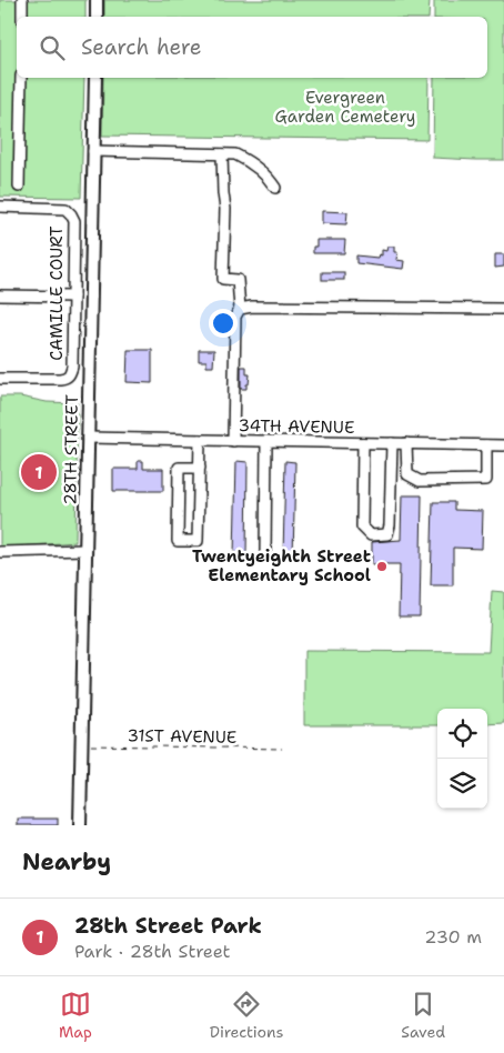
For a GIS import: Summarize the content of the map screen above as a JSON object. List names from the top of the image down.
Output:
{
  "streets": {
    "main road": ["28TH STREET"],
    "street": ["CAMILLE COURT", "34TH AVENUE"],
    "path": ["31ST AVENUE"]
  },
  "crossings": [
    ["34TH AVENUE", "28TH STREET"],
    ["28TH STREET", "31ST AVENUE"]
  ],
  "parks": ["Evergreen Garden Cemetery"],
  "places": ["Twentyeighth Street Elementary School"],
  "page": {
    "search": "Search here",
    "pins": "1",
    "heading": "Nearby",
    "list": [
      {
        "mark": "1",
        "name": "28th Street Park",
        "note": "Park · 28th Street",
        "value": "230 m"
      }
    ],
    "nav": ["Map", "Directions", "Saved"]
  }
}
